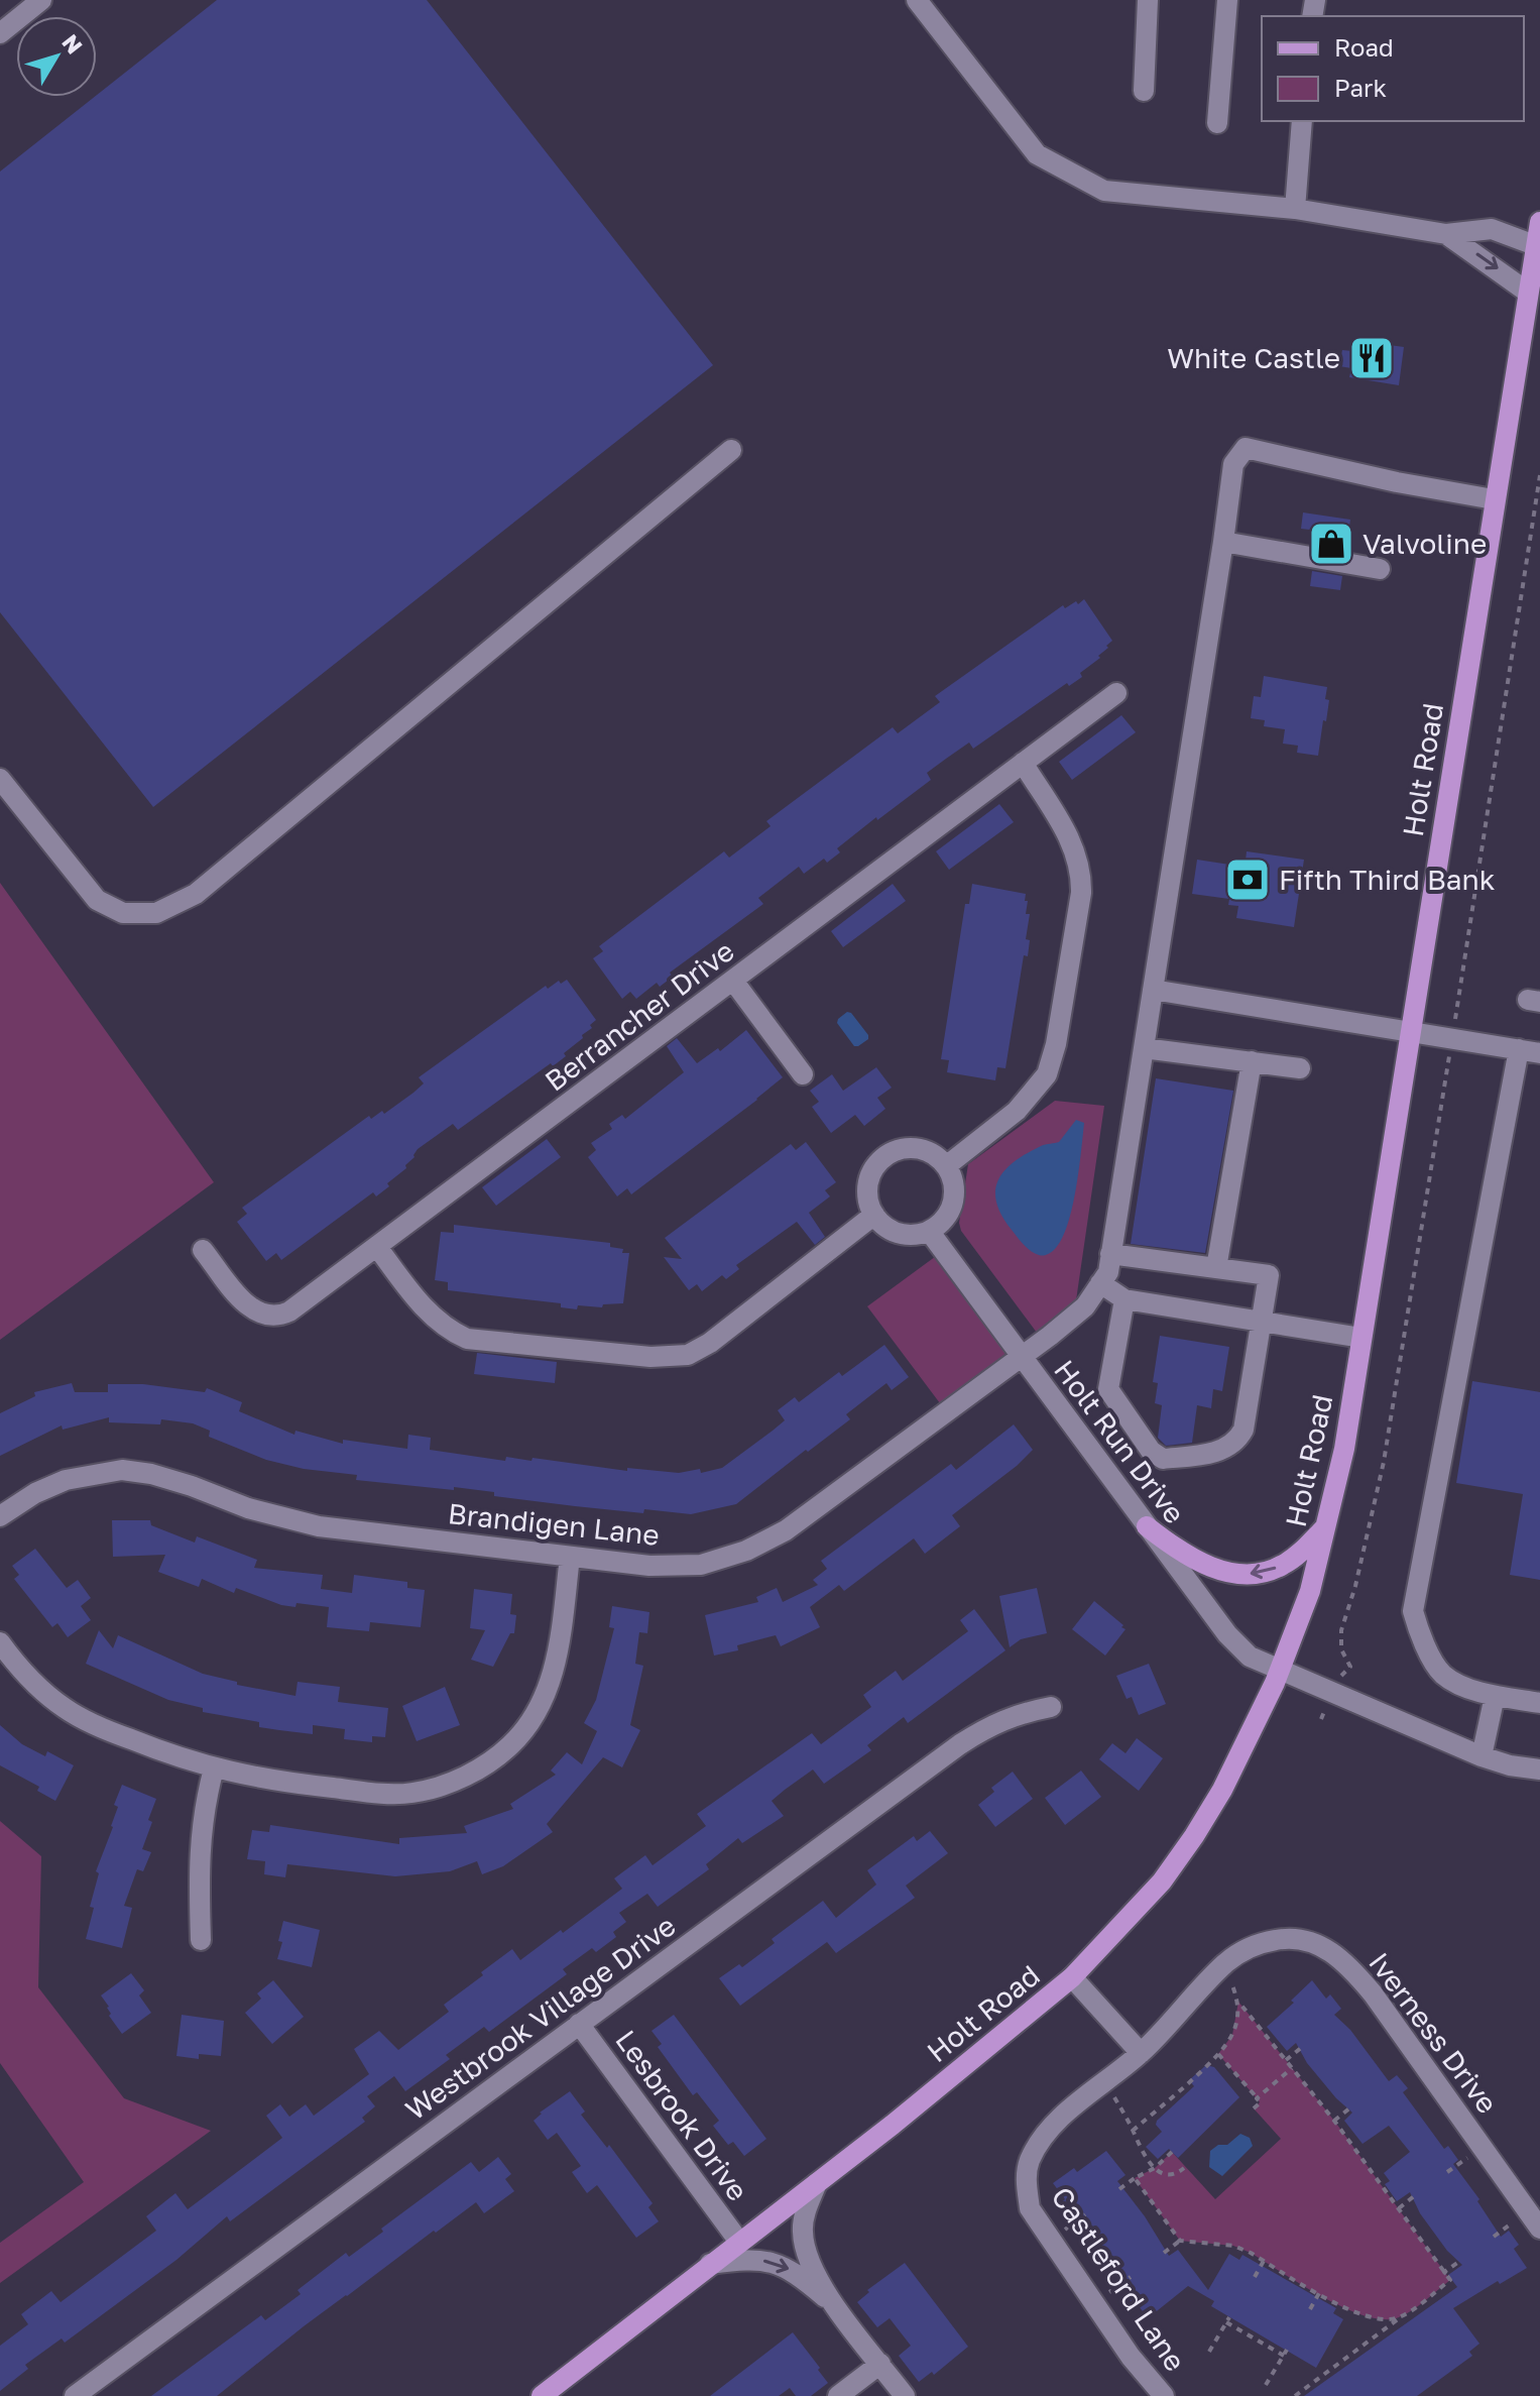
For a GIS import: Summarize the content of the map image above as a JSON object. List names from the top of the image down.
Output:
{
  "streets": {
    "main road": ["Holt Road"],
    "street": [
      "Berrancher Drive",
      "Holt Run Drive",
      "Brandigen Lane",
      "Westbrook Village Drive",
      "Iverness Drive",
      "Lesbrook Drive",
      "Castleford Lane"
    ]
  },
  "crossings": [
    ["Holt Road", "Holt Run Drive"],
    ["Holt Road", "Brandigen Lane"],
    ["Holt Road", "Lesbrook Drive"],
    ["Holt Run Drive", "Brandigen Lane"],
    ["Westbrook Village Drive", "Lesbrook Drive"],
    ["Iverness Drive", "Castleford Lane"]
  ],
  "places": {
    "restaurant": ["White Castle"],
    "shop": ["Valvoline"],
    "bank": ["Fifth Third Bank"]
  },
  "legend": ["Road", "Park"],
  "north": "top right"
}
